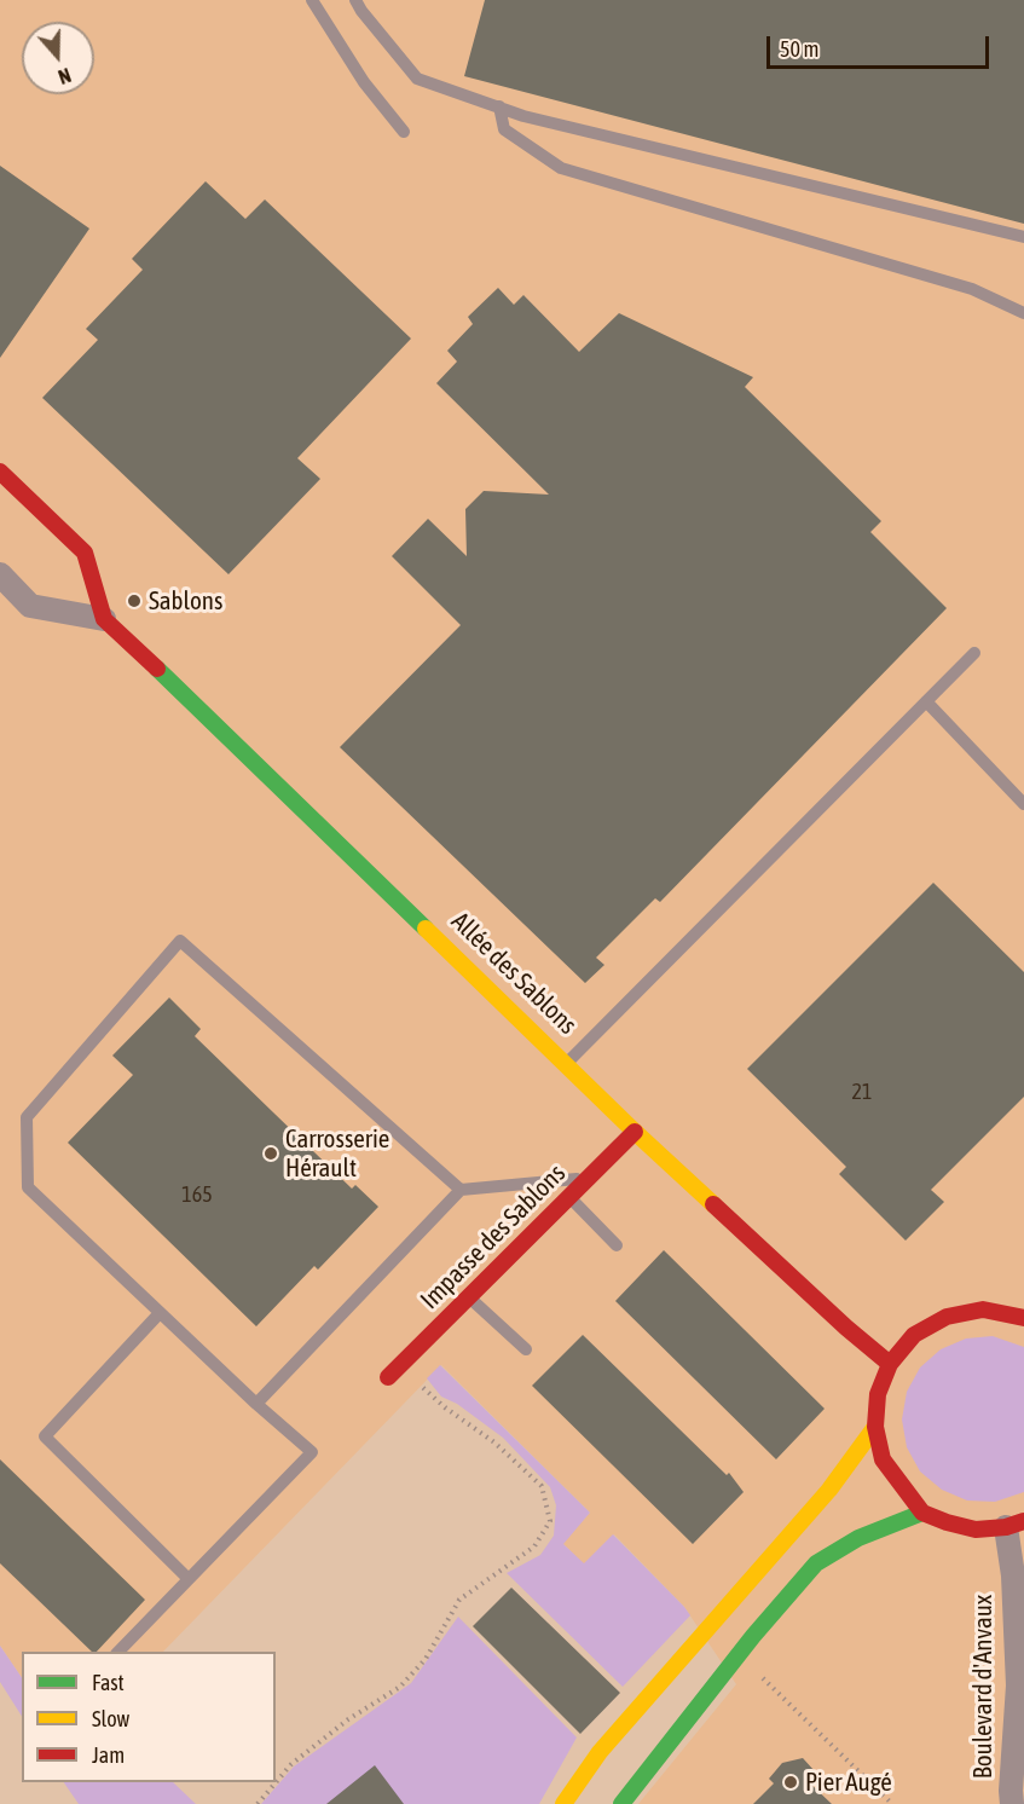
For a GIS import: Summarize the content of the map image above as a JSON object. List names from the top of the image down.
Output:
{
  "streets": {
    "street": ["Allée des Sablons", "Impasse des Sablons", "Boulevard d'Anvaux"]
  },
  "crossings": [
    ["Allée des Sablons", "Impasse des Sablons"]
  ],
  "places": ["Sablons", "Carrosserie Hérault", "Pier Augé"],
  "house_numbers": ["21", "165"],
  "legend": ["Fast", "Slow", "Jam"],
  "scale_bar": "50 m",
  "north": "bottom"
}
